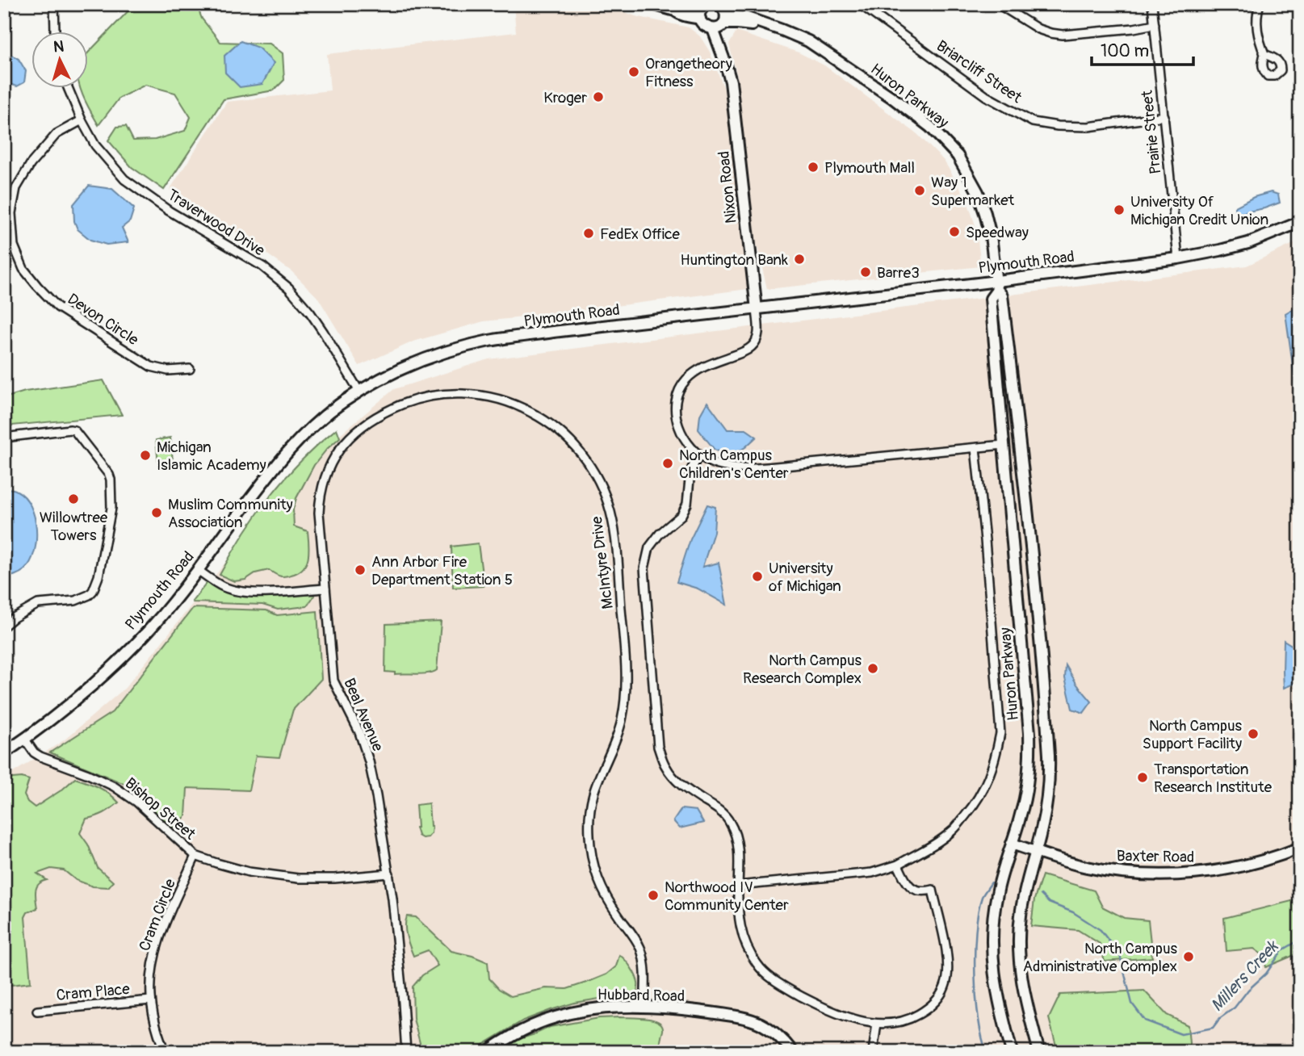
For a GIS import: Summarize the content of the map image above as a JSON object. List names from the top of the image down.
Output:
{
  "streets": {
    "main road": [
      "Huron Parkway",
      "Nixon Road",
      "Plymouth Road",
      "Baxter Road",
      "Hubbard Road"
    ],
    "street": [
      "Briarcliff Street",
      "Prairie Street",
      "Traverwood Drive",
      "Devon Circle",
      "McIntyre Drive",
      "Beal Avenue",
      "Bishop Street",
      "Cram Circle",
      "Cram Place"
    ]
  },
  "crossings": [
    ["Briarcliff Street", "Prairie Street"],
    ["Huron Parkway", "Nixon Road"],
    ["Huron Parkway", "Plymouth Road"],
    ["Huron Parkway", "Baxter Road"],
    ["Prairie Street", "Plymouth Road"],
    ["Nixon Road", "Plymouth Road"],
    ["Traverwood Drive", "Plymouth Road"],
    ["Traverwood Drive", "Devon Circle"],
    ["Plymouth Road", "Bishop Street"],
    ["McIntyre Drive", "Beal Avenue"],
    ["McIntyre Drive", "Hubbard Road"],
    ["Beal Avenue", "Bishop Street"],
    ["Bishop Street", "Cram Circle"],
    ["Cram Circle", "Cram Place"]
  ],
  "water": ["Millers Creek"],
  "places": [
    "Orangetheory Fitness",
    "Kroger",
    "Plymouth Mall",
    "Way 1 Supermarket",
    "University Of Michigan Credit Union",
    "Speedway",
    "FedEx Office",
    "Huntington Bank",
    "Barre3",
    "Michigan Islamic Academy",
    "North Campus Children's Center",
    "Willowtree Towers",
    "Muslim Community Association",
    "Ann Arbor Fire Department Station 5",
    "University of Michigan",
    "North Campus Research Complex",
    "North Campus Support Facility",
    "Transportation Research Institute",
    "Northwood IV Community Center",
    "North Campus Administrative Complex"
  ],
  "scale_bar": "100 m",
  "north": "top"
}
